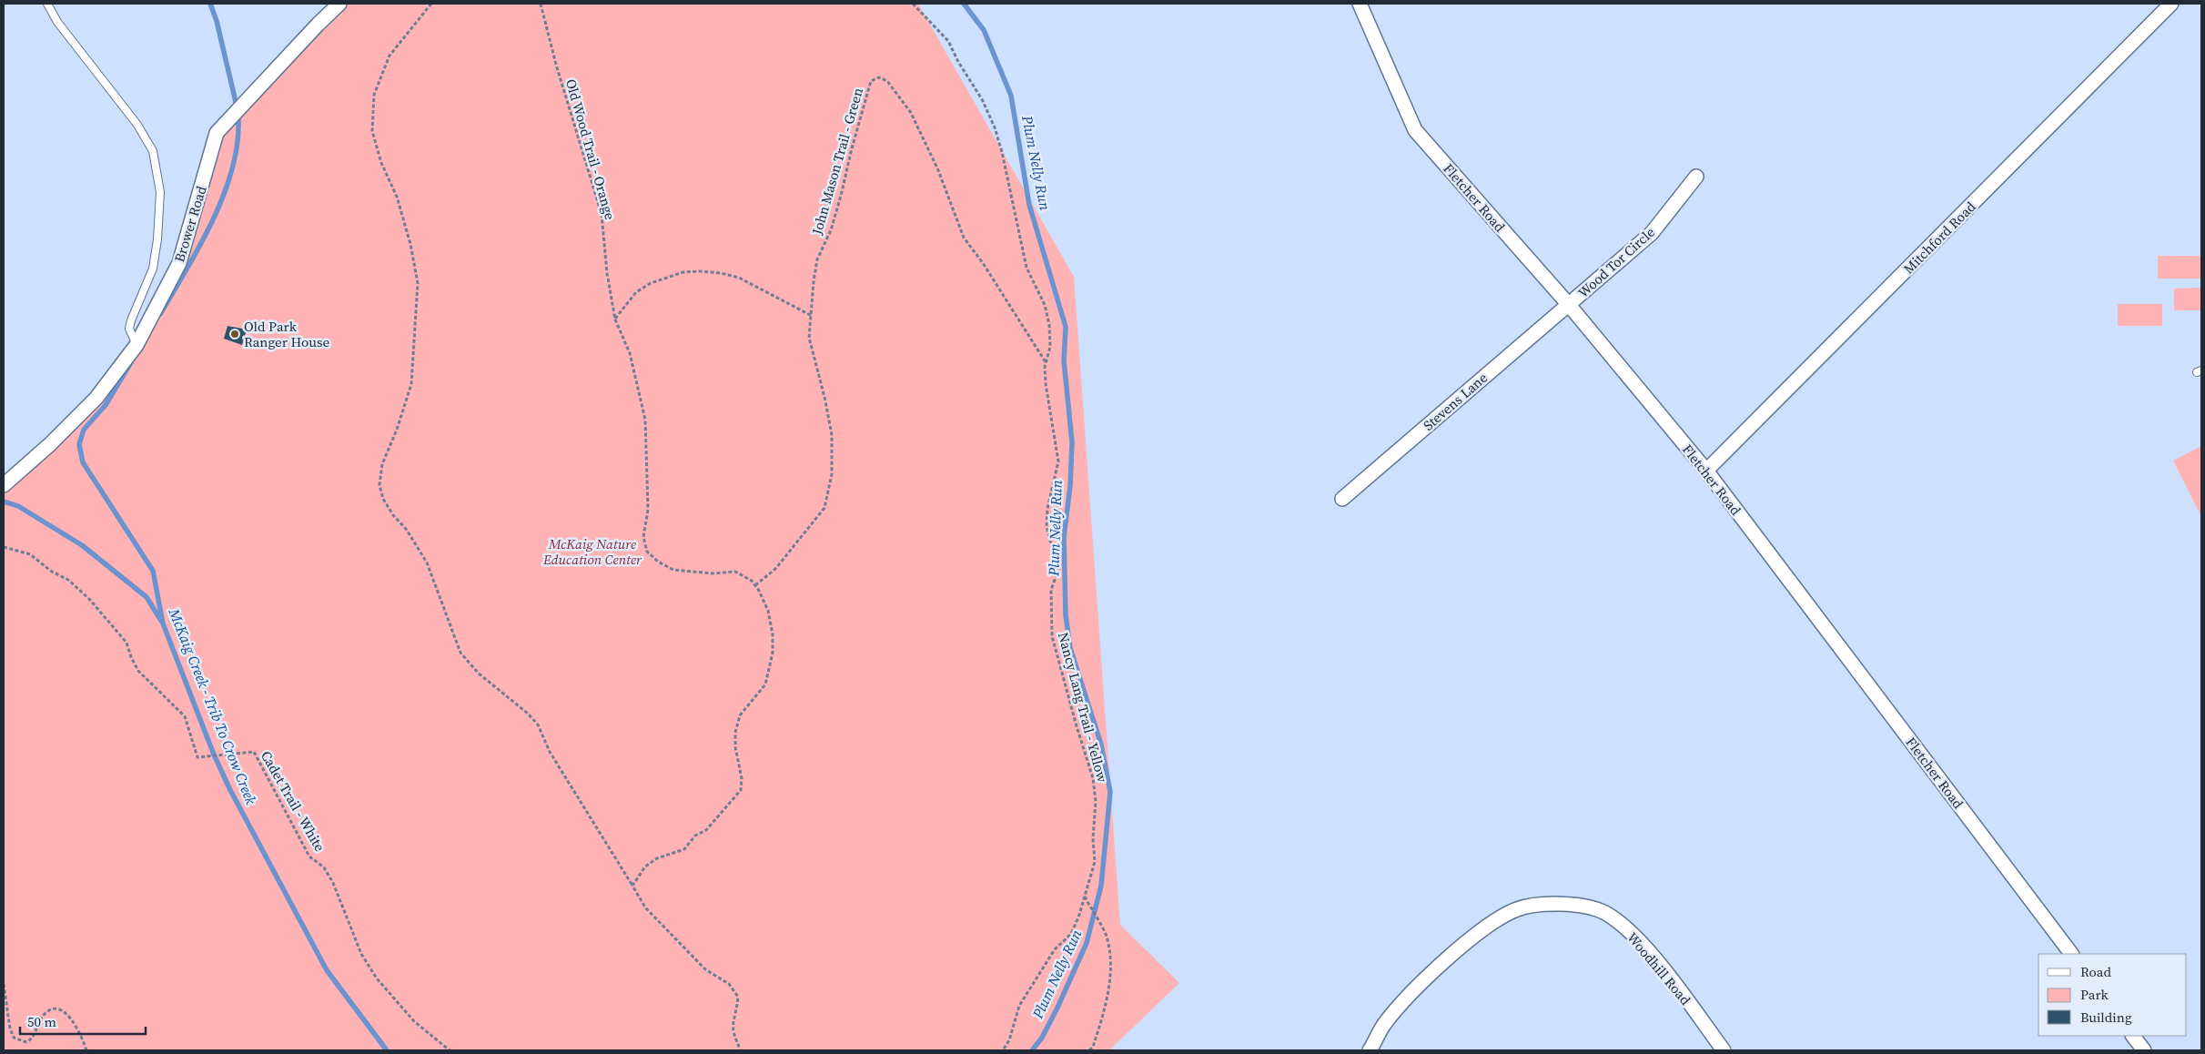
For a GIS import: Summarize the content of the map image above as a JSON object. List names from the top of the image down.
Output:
{
  "streets": {
    "street": [
      "Fletcher Road",
      "Brower Road",
      "Mitchford Road",
      "Wood Tor Circle",
      "Stevens Lane",
      "Woodhill Road"
    ],
    "path": [
      "Old Wood Trail - Orange",
      "John Mason Trail - Green",
      "Nancy Lang Trail - Yellow",
      "Cadet Trail - White"
    ]
  },
  "crossings": [
    ["Old Wood Trail - Orange", "John Mason Trail - Green"],
    ["John Mason Trail - Green", "Nancy Lang Trail - Yellow"],
    ["Fletcher Road", "Mitchford Road"],
    ["Fletcher Road", "Wood Tor Circle"],
    ["Fletcher Road", "Stevens Lane"],
    ["Wood Tor Circle", "Stevens Lane"]
  ],
  "water": ["Plum Nelly Run", "McKaig Creek - Trib To Crow Creek"],
  "parks": ["McKaig Nature Education Center"],
  "places": ["Old Park Ranger House"],
  "legend": ["Road", "Park", "Building"],
  "scale_bar": "50 m"
}
